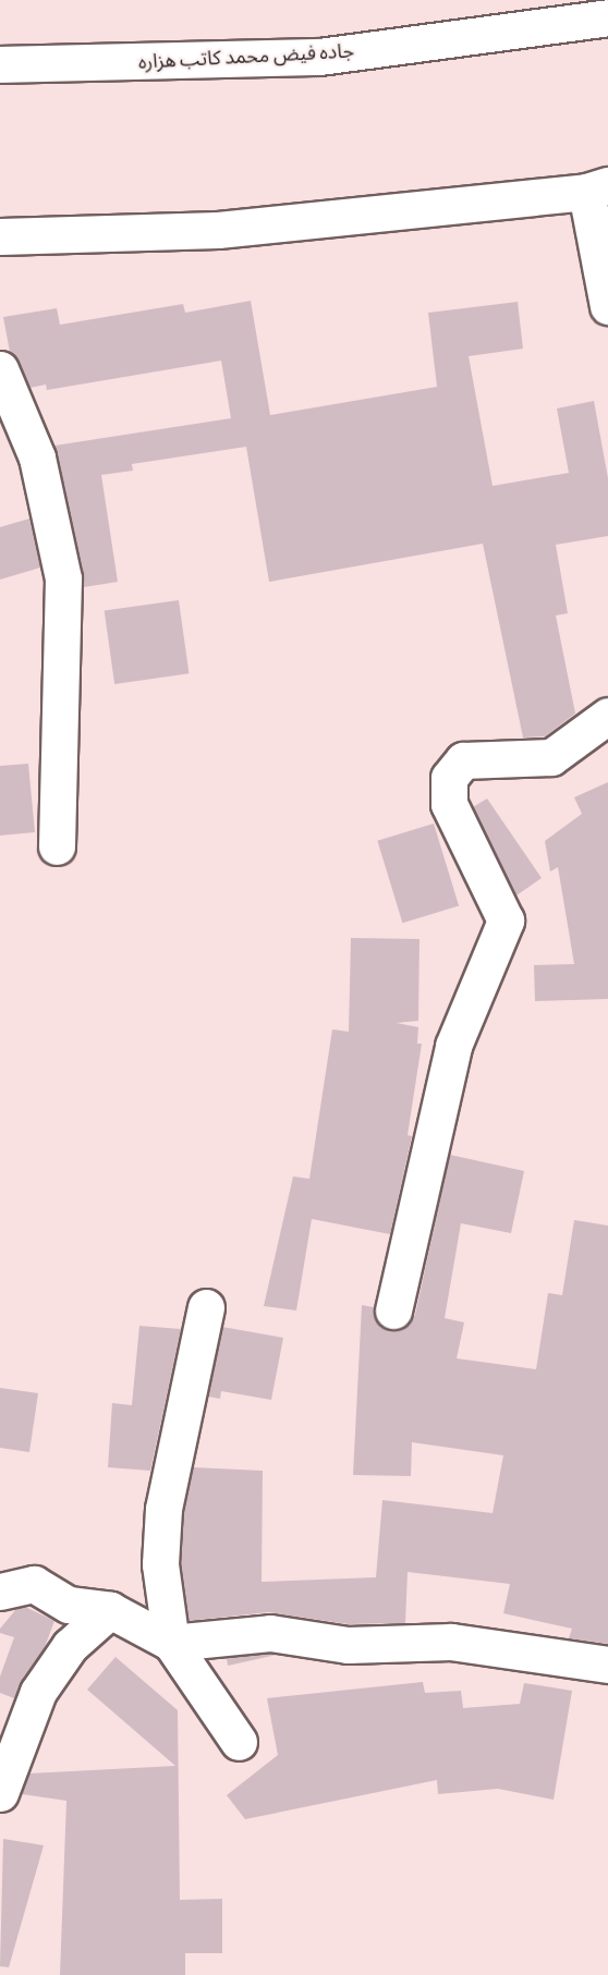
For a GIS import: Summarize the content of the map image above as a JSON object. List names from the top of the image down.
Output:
{
  "streets": {
    "street": ["جاده فیض محمد کاتب هزاره"]
  }
}
